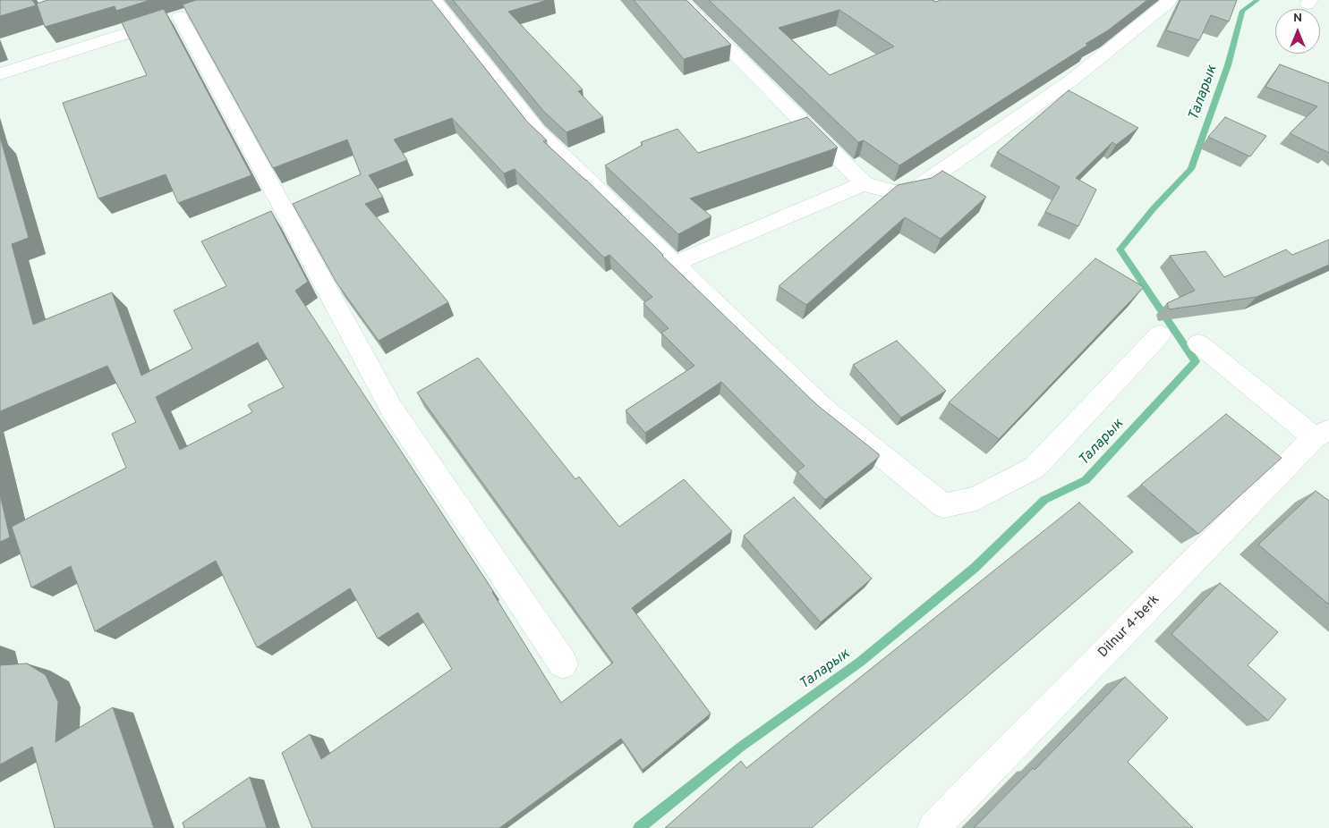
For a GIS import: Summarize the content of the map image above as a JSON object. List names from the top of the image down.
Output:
{
  "streets": {
    "street": ["Dilnur 4-berk"]
  },
  "water": ["Таларык"],
  "north": "top"
}
